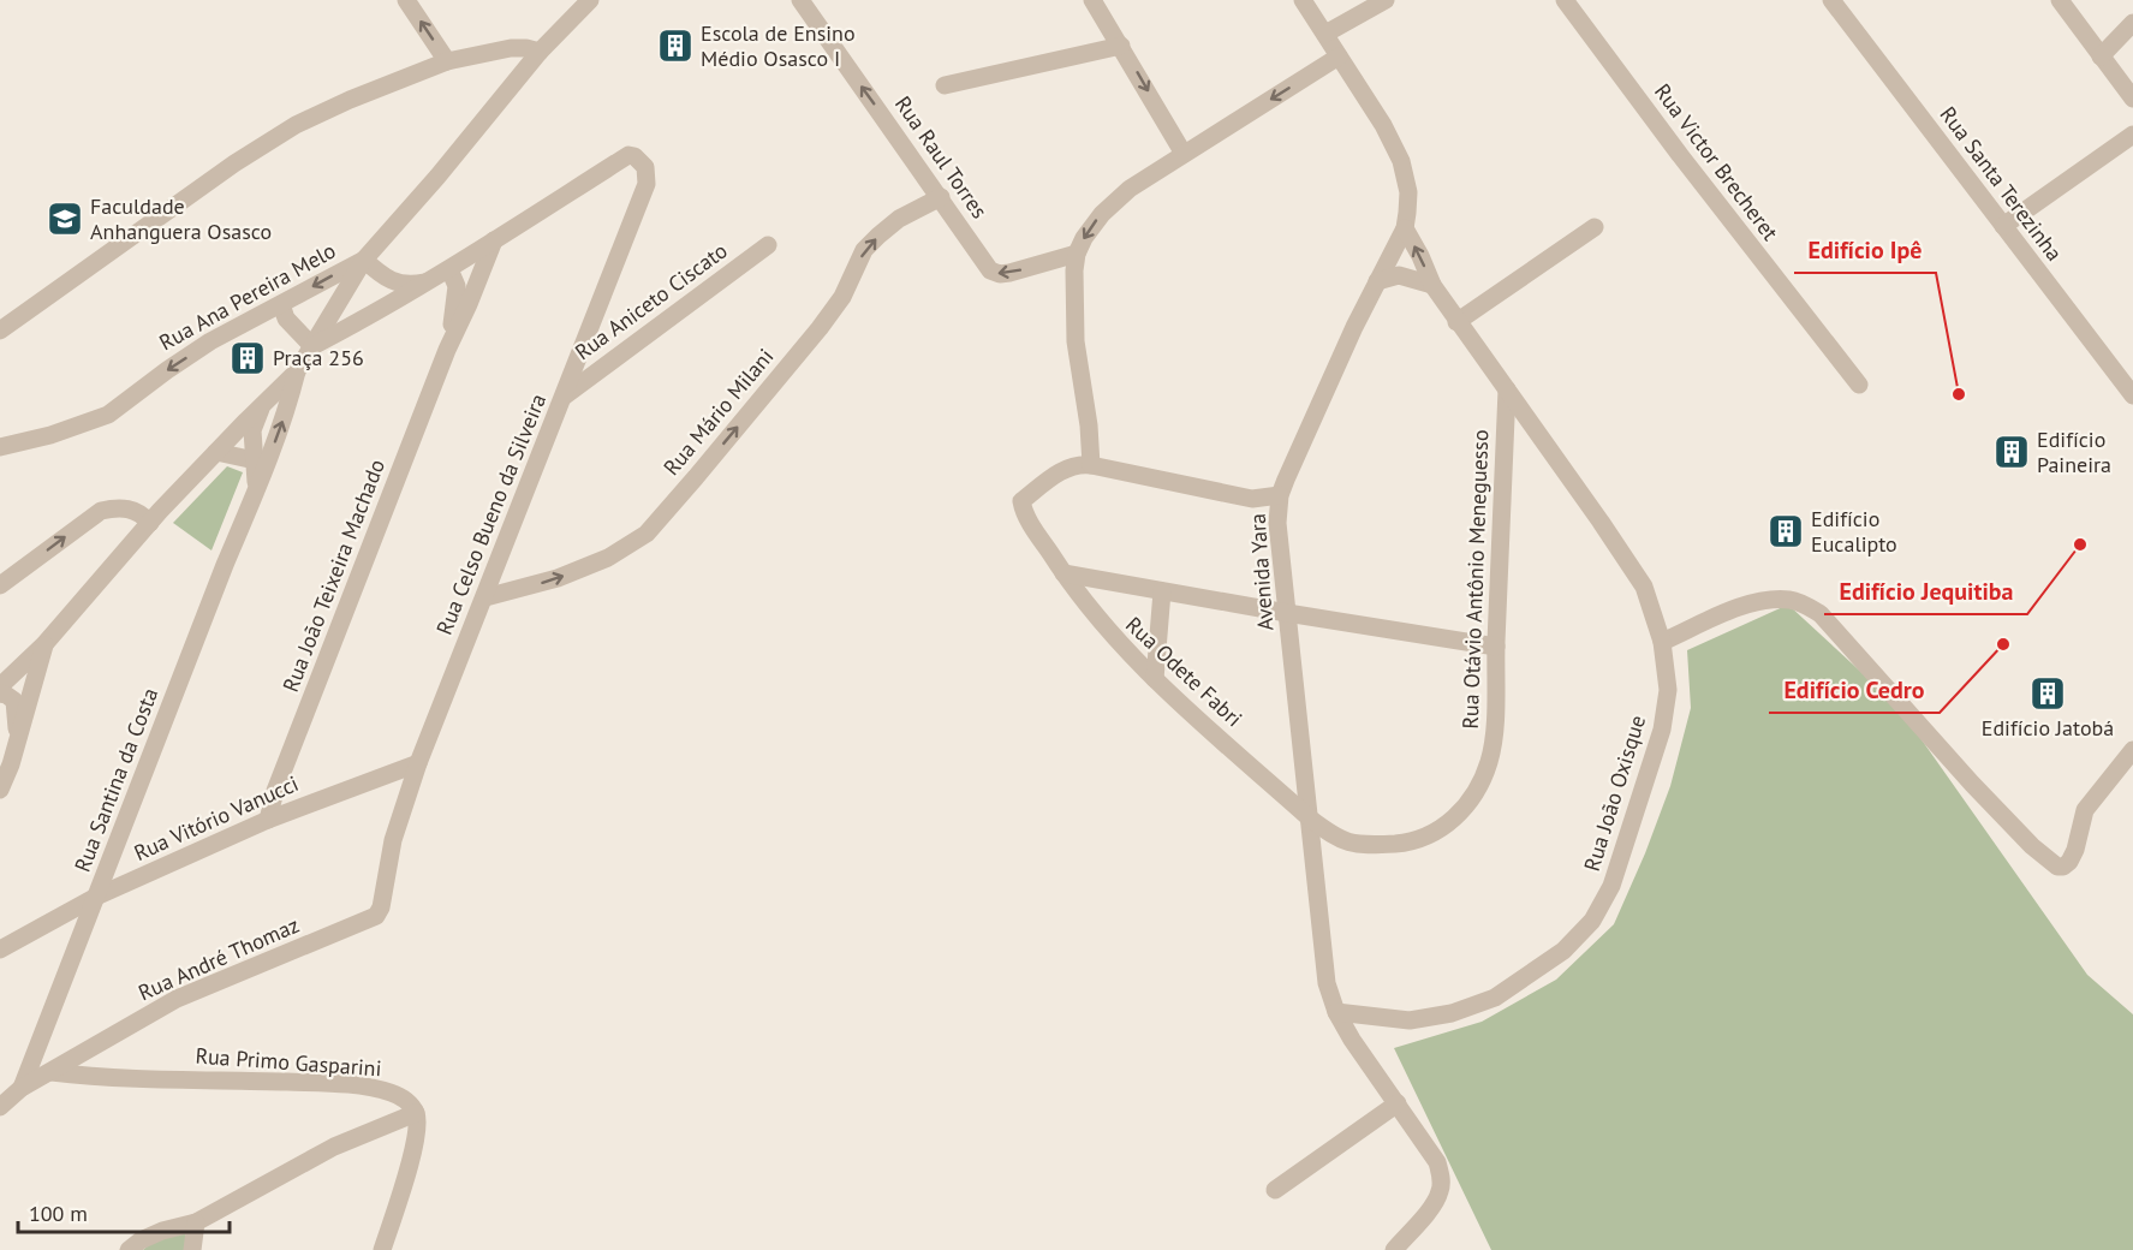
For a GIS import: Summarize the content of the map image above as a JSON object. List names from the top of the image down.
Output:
{
  "streets": {
    "street": [
      "Rua Raul Torres",
      "Rua Victor Brecheret",
      "Rua Santa Terezinha",
      "Rua Ana Pereira Melo",
      "Rua Aniceto Ciscato",
      "Rua Mário Milani",
      "Rua Celso Bueno da Silveira",
      "Avenida Yara",
      "Rua João Teixeira Machado",
      "Rua Otávio Antônio Meneguesso",
      "Rua Odete Fabri",
      "Rua Santina da Costa",
      "Rua João Oxisque",
      "Rua Vitório Vanucci",
      "Rua André Thomaz",
      "Rua Primo Gasparini"
    ]
  },
  "crossings": [
    ["Rua Raul Torres", "Rua Mário Milani"],
    ["Rua Aniceto Ciscato", "Rua Celso Bueno da Silveira"],
    ["Rua Mário Milani", "Rua Celso Bueno da Silveira"],
    ["Rua Celso Bueno da Silveira", "Rua João Teixeira Machado"],
    ["Rua Celso Bueno da Silveira", "Rua Vitório Vanucci"],
    ["Rua Celso Bueno da Silveira", "Rua André Thomaz"],
    ["Avenida Yara", "Rua Otávio Antônio Meneguesso"],
    ["Avenida Yara", "Rua Odete Fabri"],
    ["Avenida Yara", "Rua João Oxisque"],
    ["Rua João Teixeira Machado", "Rua Vitório Vanucci"],
    ["Rua Otávio Antônio Meneguesso", "Rua Odete Fabri"],
    ["Rua Otávio Antônio Meneguesso", "Rua João Oxisque"],
    ["Rua Santina da Costa", "Rua Vitório Vanucci"],
    ["Rua Santina da Costa", "Rua André Thomaz"],
    ["Rua André Thomaz", "Rua Primo Gasparini"]
  ],
  "one_way": ["Rua Raul Torres", "Rua Mário Milani"],
  "places": {
    "building": [
      "Escola de Ensino Médio Osasco I",
      "Praça 256",
      "Edifício Paineira",
      "Edifício Eucalipto",
      "Edifício Jatobá"
    ],
    "school or university": ["Faculdade Anhanguera Osasco"],
    "other": ["Edifício Ipê", "Edifício Jequitiba", "Edifício Cedro"]
  },
  "scale_bar": "100 m"
}
